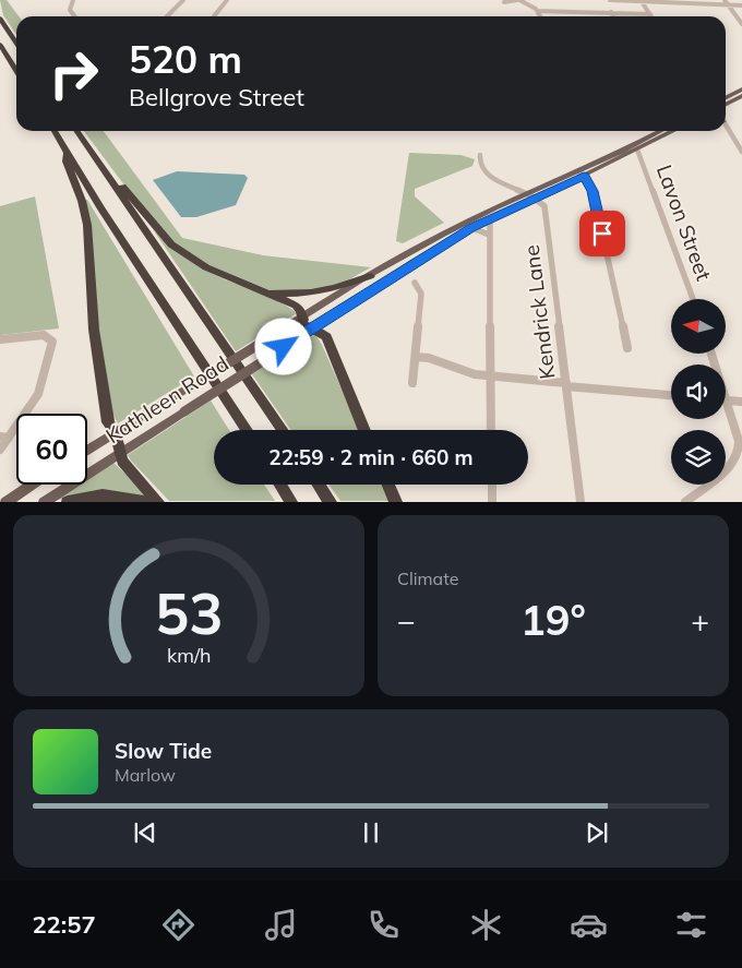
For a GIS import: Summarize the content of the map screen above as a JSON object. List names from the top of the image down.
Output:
{
  "streets": {
    "main road": ["Kathleen Road"],
    "street": ["Lavon Street", "Kendrick Lane"]
  },
  "north": "left",
  "page": {
    "turn": ["520 m", "Bellgrove Street"],
    "limit": "60",
    "trip": "22:59 · 2 min · 660 m",
    "tile": "Climate",
    "heat": ["−", "19°", "+"],
    "song": ["Slow Tide", "Marlow"],
    "tabs": "22:57",
    "gauge": ["53", "km/h"]
  }
}
